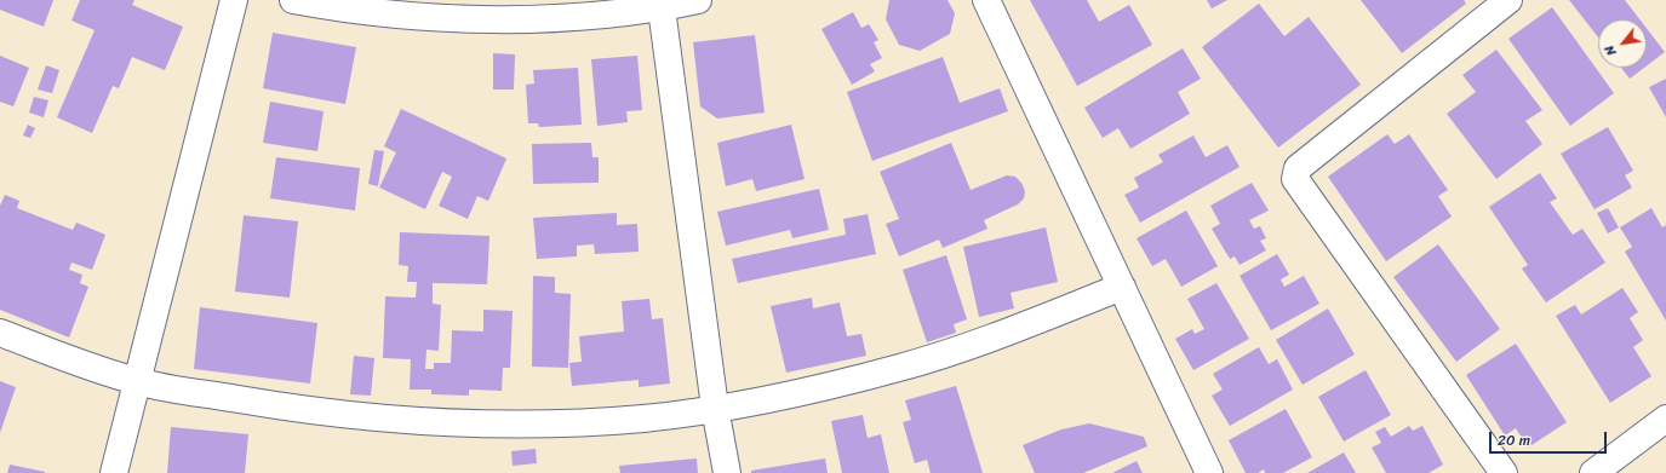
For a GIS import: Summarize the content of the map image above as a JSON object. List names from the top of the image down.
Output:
{
  "scale_bar": "20 m",
  "north": "bottom left"
}
